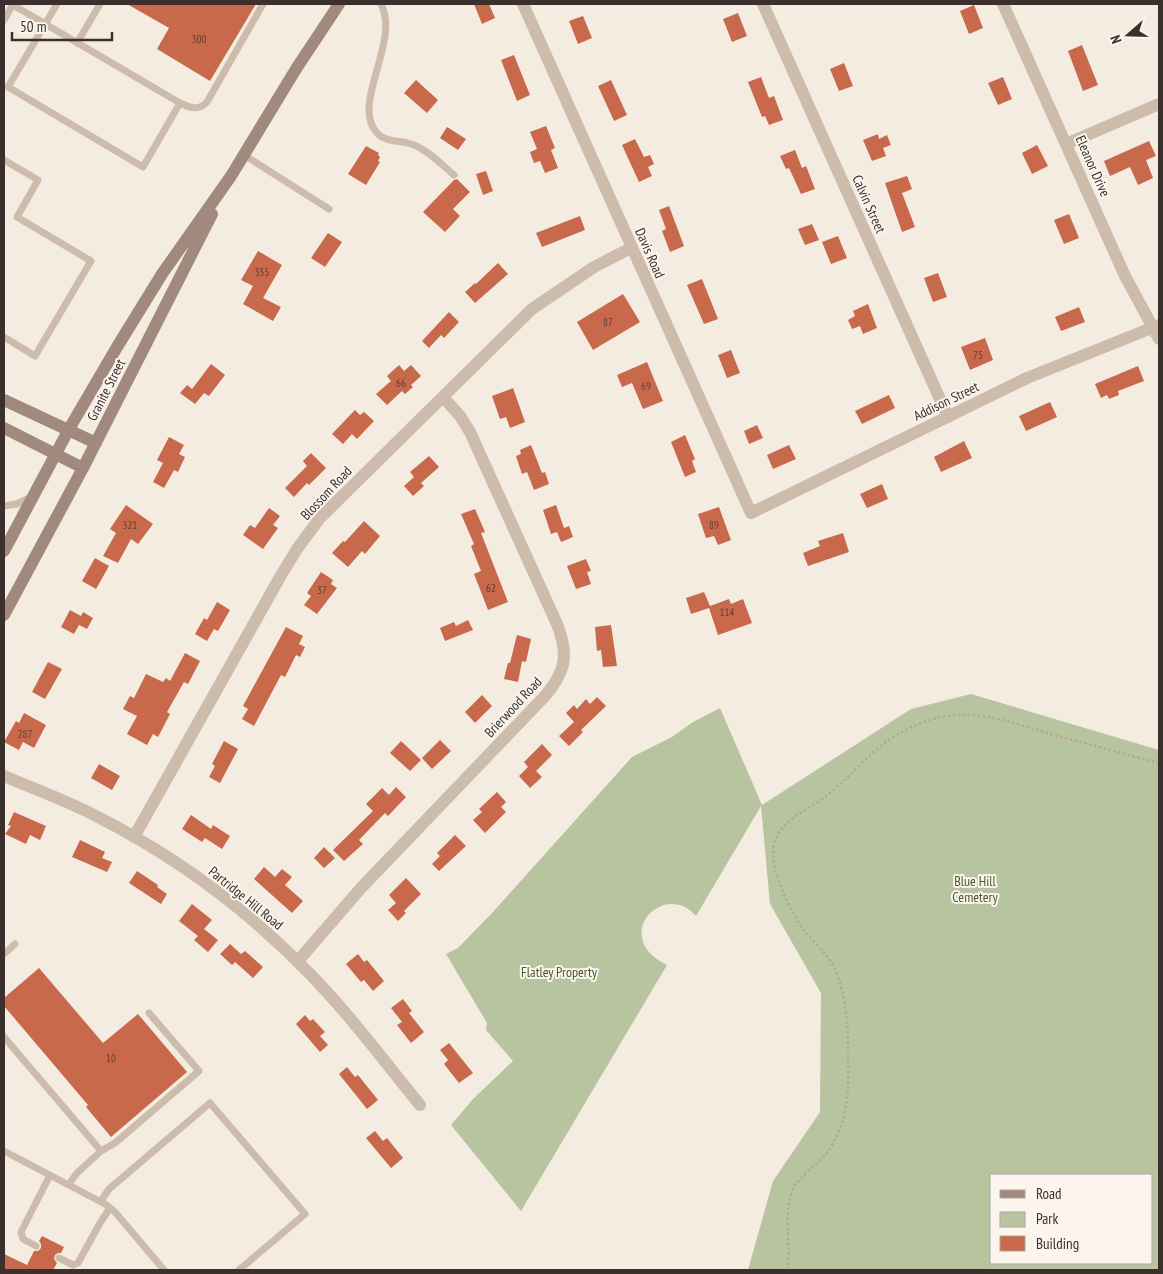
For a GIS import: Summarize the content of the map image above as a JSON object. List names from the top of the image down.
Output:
{
  "streets": {
    "main road": ["Granite Street"],
    "street": [
      "Eleanor Drive",
      "Calvin Street",
      "Davis Road",
      "Addison Street",
      "Blossom Road",
      "Brierwood Road",
      "Partridge Hill Road"
    ]
  },
  "crossings": [
    ["Eleanor Drive", "Addison Street"],
    ["Calvin Street", "Addison Street"],
    ["Davis Road", "Addison Street"],
    ["Davis Road", "Blossom Road"],
    ["Blossom Road", "Brierwood Road"],
    ["Blossom Road", "Partridge Hill Road"],
    ["Brierwood Road", "Partridge Hill Road"]
  ],
  "parks": ["Blue Hill Cemetery", "Flatley Property"],
  "house_numbers": [
    "300",
    "355",
    "87",
    "75",
    "66",
    "69",
    "321",
    "89",
    "62",
    "37",
    "114",
    "287",
    "10"
  ],
  "legend": ["Road", "Park", "Building"],
  "scale_bar": "50 m",
  "north": "left"
}
